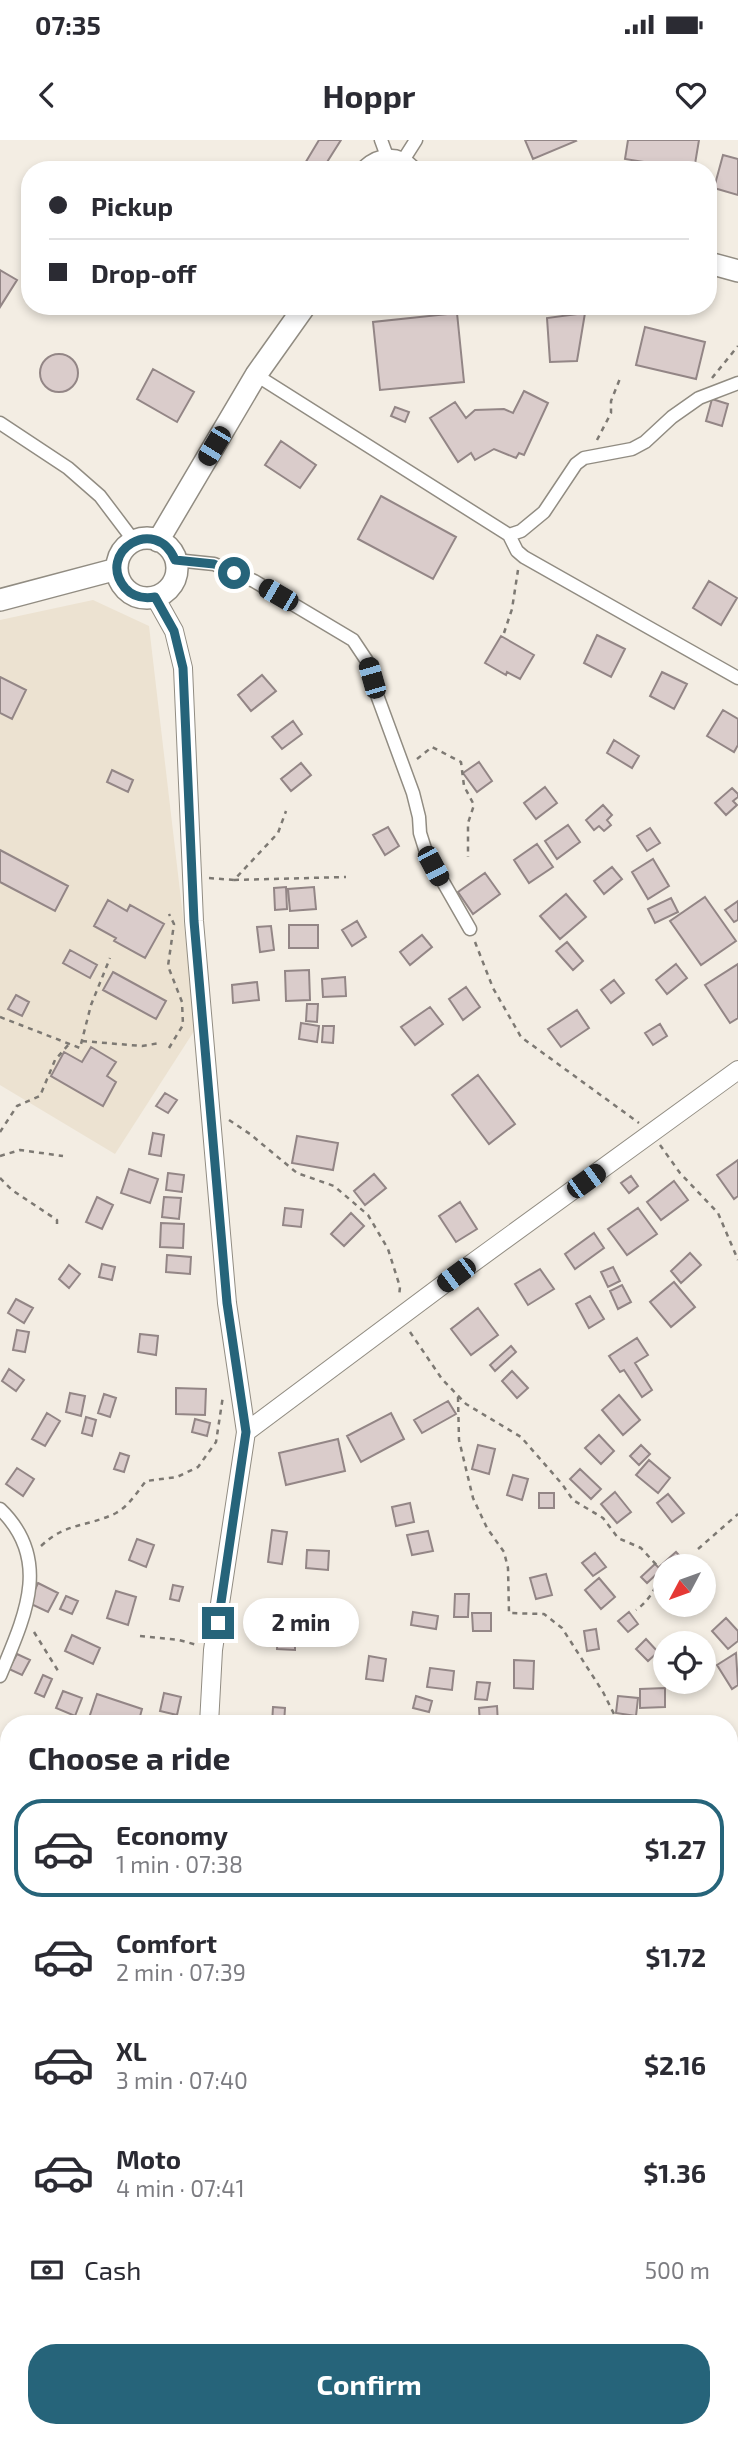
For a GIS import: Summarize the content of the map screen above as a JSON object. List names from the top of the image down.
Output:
{
  "north": "bottom left",
  "page": {
    "status": "07:35",
    "header": "Hoppr",
    "banner": ["Pickup", "Drop-off"],
    "bubble": "2 min",
    "heading": "Choose a ride",
    "list": [
      {
        "name": "Economy",
        "note": "1 min · 07:38",
        "value": "$1.27"
      },
      {
        "name": "Comfort",
        "note": "2 min · 07:39",
        "value": "$1.72"
      },
      {
        "name": "XL",
        "note": "3 min · 07:40",
        "value": "$2.16"
      },
      {
        "name": "Moto",
        "note": "4 min · 07:41",
        "value": "$1.36"
      }
    ],
    "pay": ["Cash", "500 m"],
    "buttons": "Confirm"
  }
}
